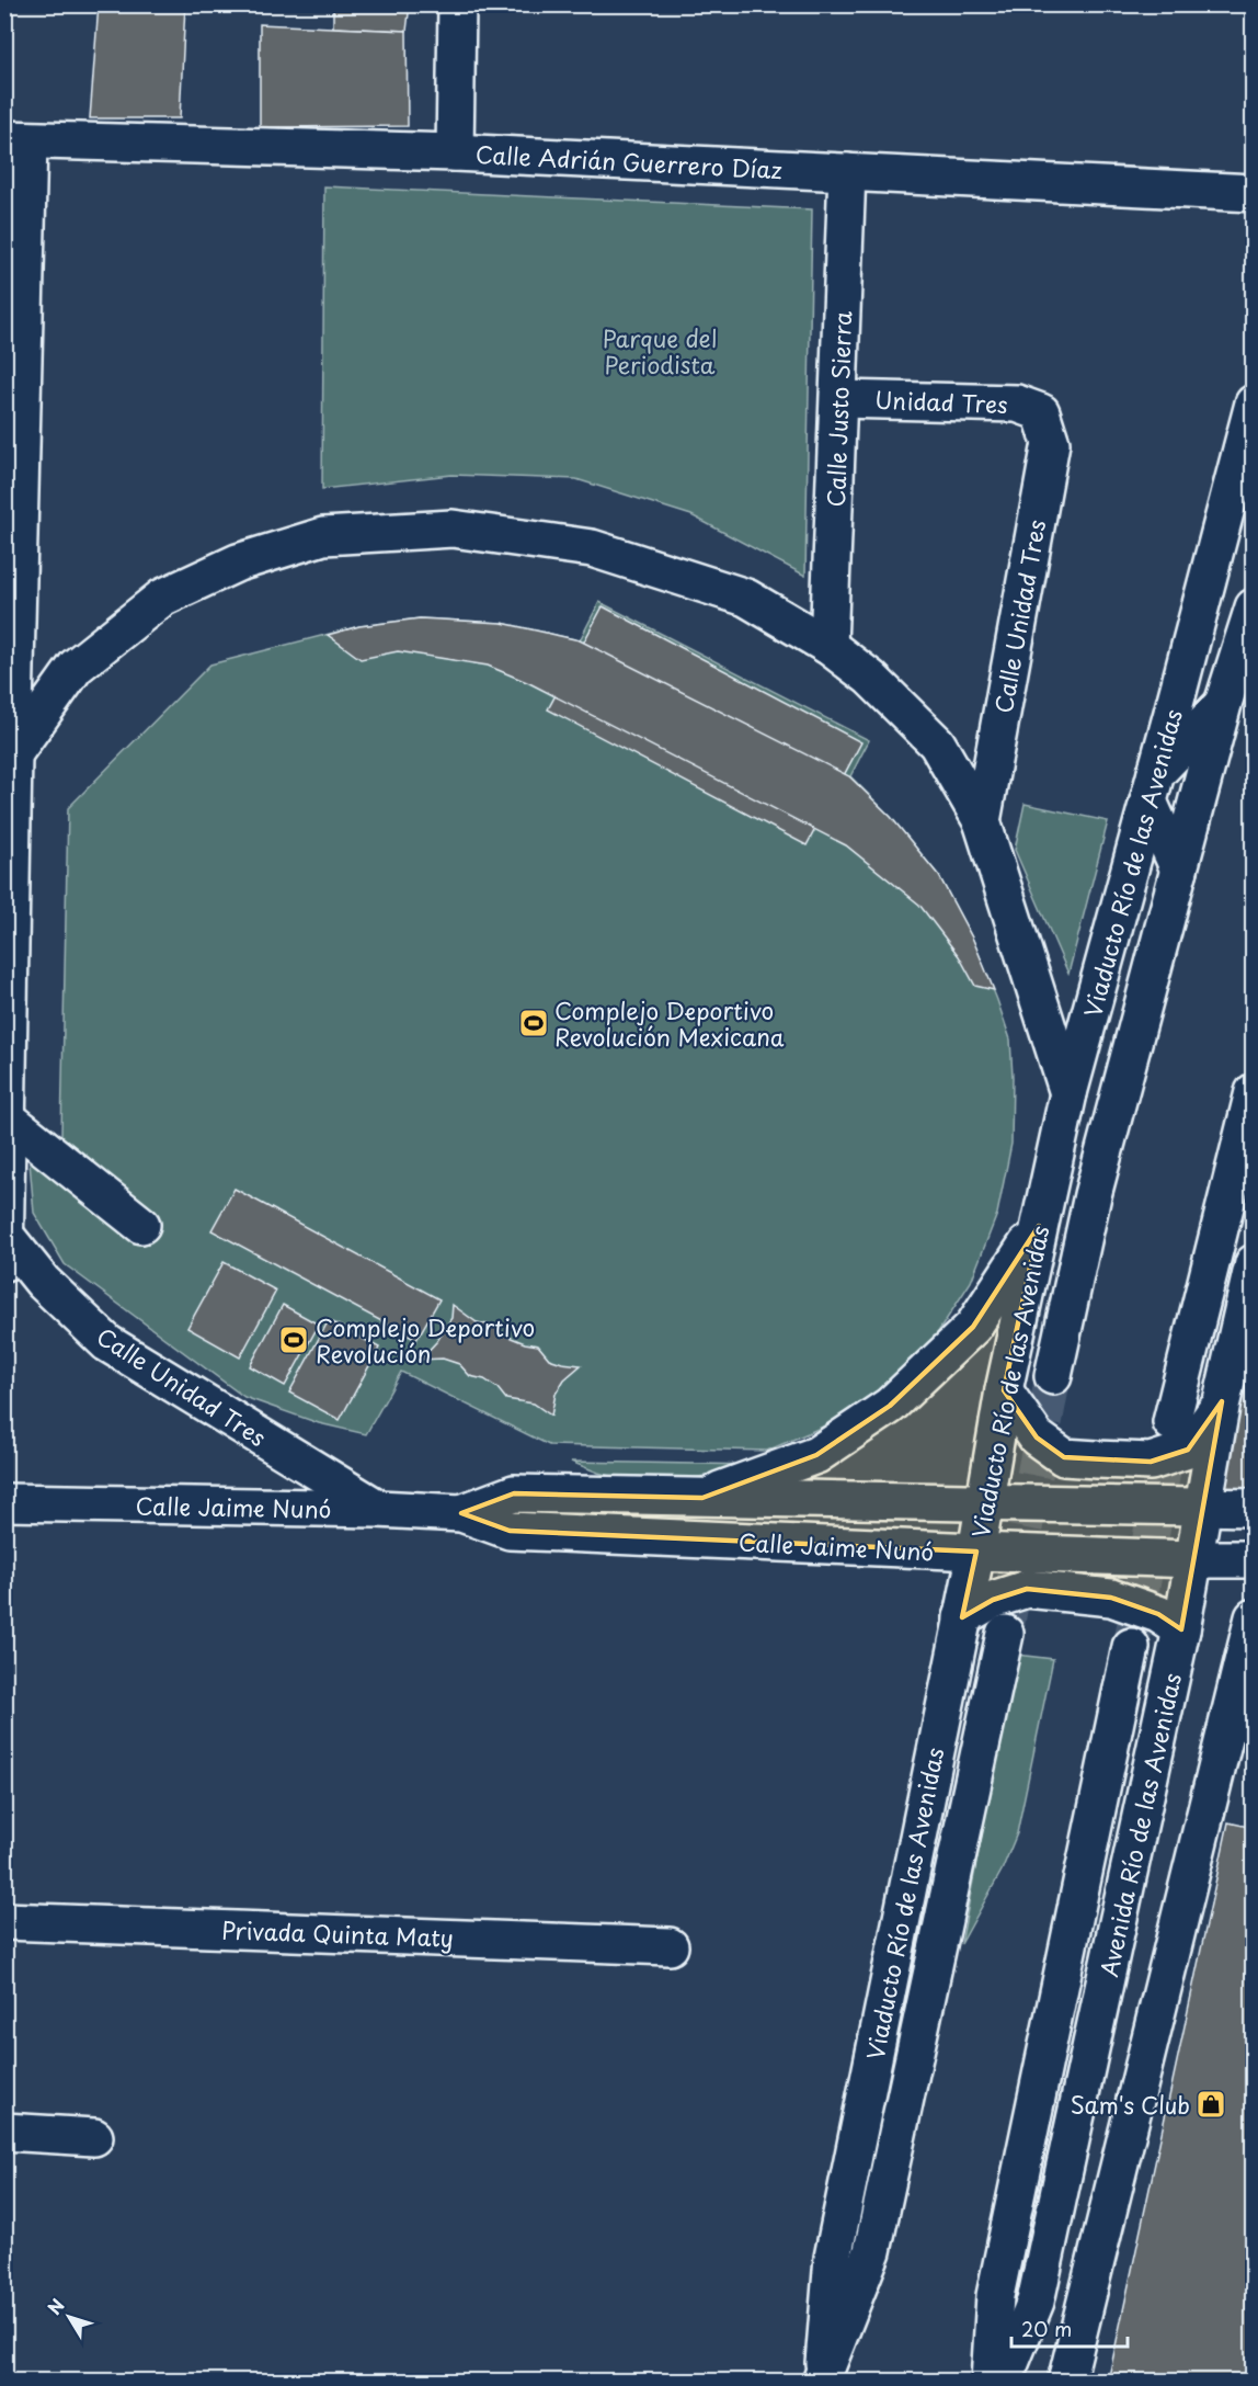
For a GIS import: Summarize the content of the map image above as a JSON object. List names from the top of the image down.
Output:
{
  "streets": {
    "street": [
      "Calle Adrián Guerrero Díaz",
      "Unidad Tres",
      "Calle Justo Sierra",
      "Calle Unidad Tres",
      "Viaducto Río de las Avenidas",
      "Calle Jaime Nunó",
      "Avenida Río de las Avenidas",
      "Privada Quinta Maty"
    ]
  },
  "crossings": [
    ["Calle Adrián Guerrero Díaz", "Calle Justo Sierra"],
    ["Unidad Tres", "Calle Justo Sierra"],
    ["Unidad Tres", "Calle Unidad Tres"],
    ["Calle Justo Sierra", "Calle Unidad Tres"],
    ["Calle Unidad Tres", "Viaducto Río de las Avenidas"],
    ["Calle Unidad Tres", "Calle Jaime Nunó"],
    ["Viaducto Río de las Avenidas", "Calle Jaime Nunó"],
    ["Calle Jaime Nunó", "Avenida Río de las Avenidas"]
  ],
  "parks": ["Parque del Periodista"],
  "places": {
    "sports": ["Complejo Deportivo Revolución Mexicana", "Complejo Deportivo Revolución"],
    "shop": ["Sam's Club"]
  },
  "scale_bar": "20 m",
  "north": "top left"
}
